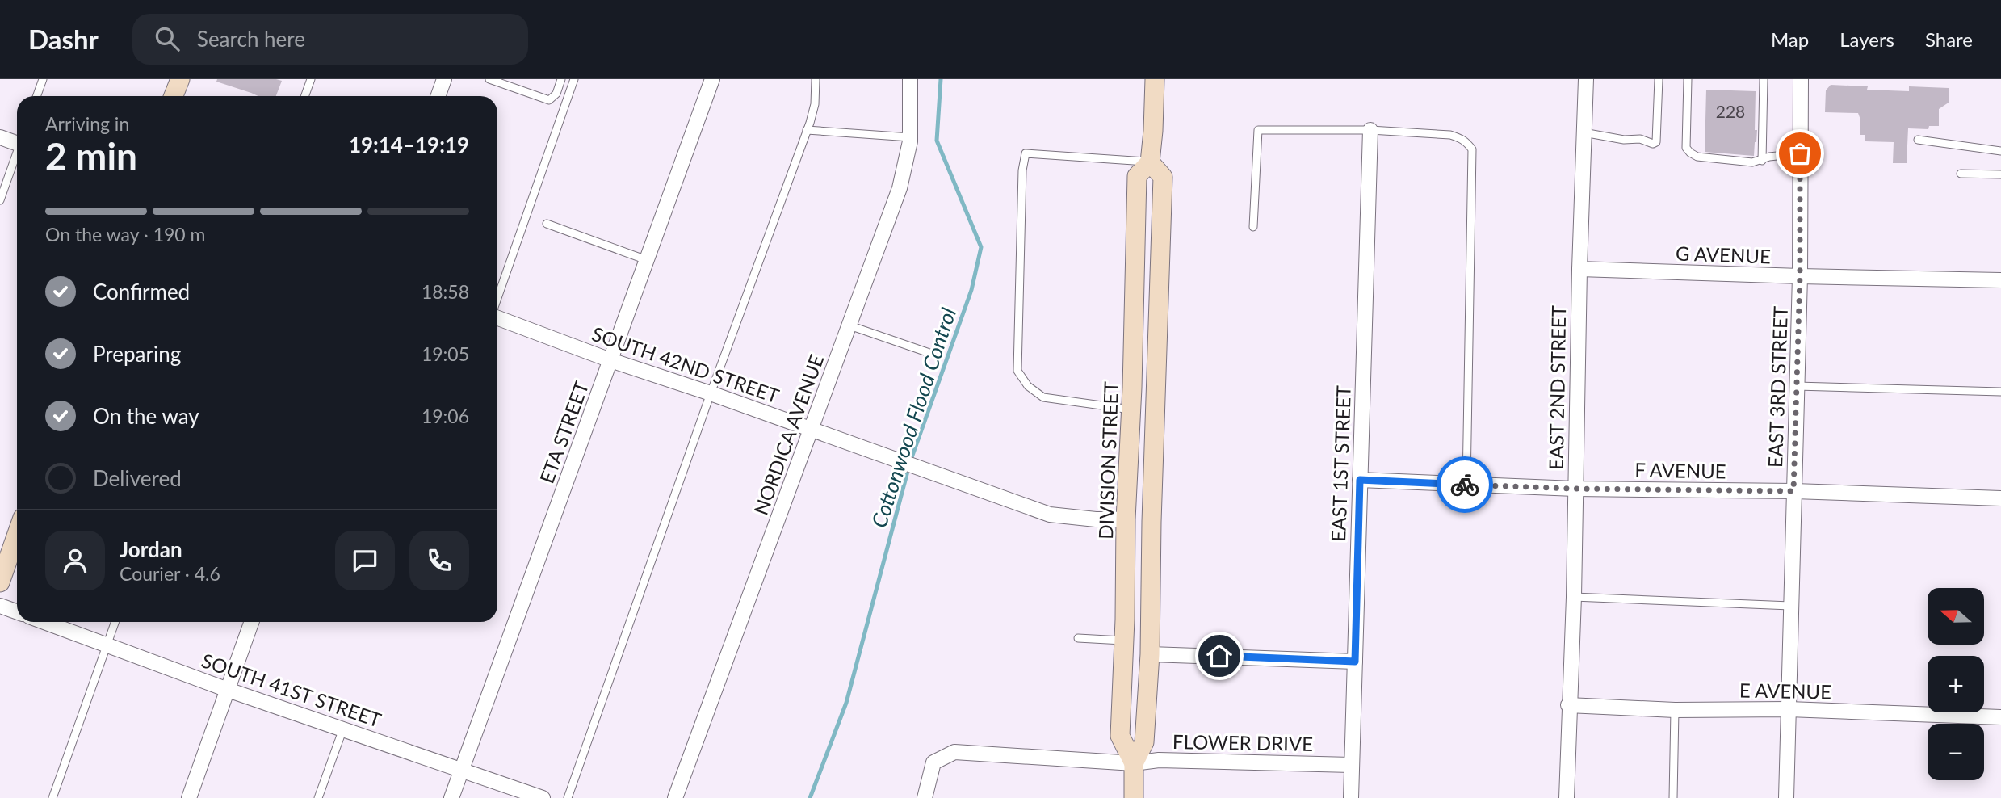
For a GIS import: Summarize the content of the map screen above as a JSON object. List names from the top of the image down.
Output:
{
  "streets": {
    "main road": ["DIVISION STREET"],
    "street": [
      "G AVENUE",
      "SOUTH 42ND STREET",
      "EAST 3RD STREET",
      "EAST 2ND STREET",
      "ETA STREET",
      "NORDICA AVENUE",
      "EAST 1ST STREET",
      "F AVENUE",
      "SOUTH 41ST STREET",
      "E AVENUE",
      "FLOWER DRIVE"
    ]
  },
  "crossings": [
    ["G AVENUE", "EAST 3RD STREET"],
    ["G AVENUE", "EAST 2ND STREET"],
    ["SOUTH 42ND STREET", "ETA STREET"],
    ["SOUTH 42ND STREET", "NORDICA AVENUE"],
    ["SOUTH 42ND STREET", "DIVISION STREET"],
    ["EAST 3RD STREET", "F AVENUE"],
    ["EAST 3RD STREET", "E AVENUE"],
    ["EAST 2ND STREET", "F AVENUE"],
    ["EAST 2ND STREET", "E AVENUE"],
    ["ETA STREET", "SOUTH 41ST STREET"],
    ["DIVISION STREET", "FLOWER DRIVE"],
    ["EAST 1ST STREET", "F AVENUE"],
    ["EAST 1ST STREET", "FLOWER DRIVE"]
  ],
  "water": ["Cottonwood Flood Control"],
  "house_numbers": ["228"],
  "north": "left",
  "page": {
    "header": "Dashr",
    "search": "Search here",
    "nav": ["Map", "Layers", "Share"],
    "heading": ["2 min", "Arriving in", "19:14–19:19"],
    "panel": ["Jordan", "Courier · 4.6"],
    "bar": "On the way · 190 m",
    "list": [
      ["Confirmed", "18:58"],
      ["Preparing", "19:05"],
      ["On the way", "19:06"],
      "Delivered"
    ],
    "map_buttons": ["+", "−"]
  }
}
